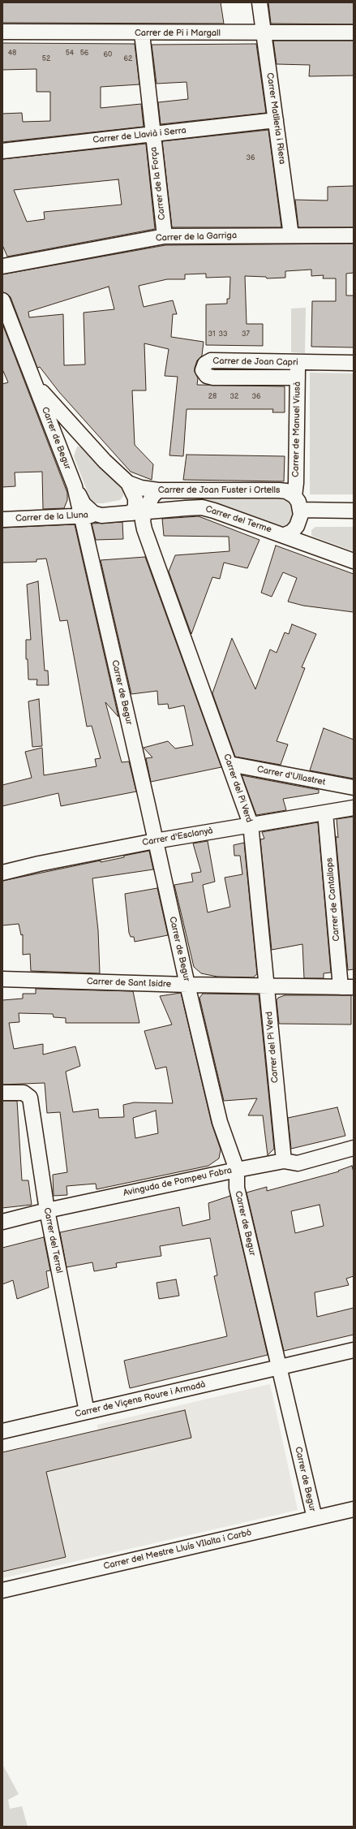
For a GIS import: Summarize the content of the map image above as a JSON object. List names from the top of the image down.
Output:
{
  "streets": {
    "street": [
      "Carrer de Pi i Margall",
      "Carrer Matlleria i Riera",
      "Carrer de Llavià i Serra",
      "Carrer de la Força",
      "Carrer de la Garriga",
      "Carrer de Joan Capri",
      "Carrer de Manuel Viusà",
      "Carrer de Begur",
      "Carrer de Joan Fuster i Ortells",
      "Carrer de la Lluna",
      "Carrer del Terme",
      "Carrer d'Ullastret",
      "Carrer del Pi Verd",
      "Carrer d'Esclanyà",
      "Carrer de Cantallops",
      "Carrer de Sant Isidre",
      "Avinguda de Pompeu Fabra",
      "Carrer del Terral",
      "Carrer de Viçens Roure i Armadà",
      "Carrer del Mestre Lluís VIlalta i Carbó"
    ]
  },
  "crossings": [
    ["Carrer de Pi i Margall", "Carrer Matlleria i Riera"],
    ["Carrer de Pi i Margall", "Carrer de la Força"],
    ["Carrer Matlleria i Riera", "Carrer de Llavià i Serra"],
    ["Carrer Matlleria i Riera", "Carrer de la Garriga"],
    ["Carrer de Llavià i Serra", "Carrer de la Força"],
    ["Carrer de la Força", "Carrer de la Garriga"],
    ["Carrer de Joan Capri", "Carrer de Manuel Viusà"],
    ["Carrer de Manuel Viusà", "Carrer de Joan Fuster i Ortells"],
    ["Carrer de Begur", "Carrer de Joan Fuster i Ortells"],
    ["Carrer de Begur", "Carrer de la Lluna"],
    ["Carrer de Begur", "Carrer del Terme"],
    ["Carrer de Begur", "Carrer del Pi Verd"],
    ["Carrer de Begur", "Carrer d'Esclanyà"],
    ["Carrer de Begur", "Carrer de Sant Isidre"],
    ["Carrer de Begur", "Avinguda de Pompeu Fabra"],
    ["Carrer de Begur", "Carrer de Viçens Roure i Armadà"],
    ["Carrer de Begur", "Carrer del Mestre Lluís VIlalta i Carbó"],
    ["Carrer de Joan Fuster i Ortells", "Carrer del Pi Verd"],
    ["Carrer de la Lluna", "Carrer del Terme"],
    ["Carrer del Terme", "Carrer del Pi Verd"],
    ["Carrer d'Ullastret", "Carrer del Pi Verd"],
    ["Carrer del Pi Verd", "Carrer d'Esclanyà"],
    ["Carrer del Pi Verd", "Carrer de Sant Isidre"],
    ["Carrer del Pi Verd", "Avinguda de Pompeu Fabra"],
    ["Carrer d'Esclanyà", "Carrer de Cantallops"],
    ["Carrer de Cantallops", "Carrer de Sant Isidre"],
    ["Avinguda de Pompeu Fabra", "Carrer del Terral"],
    ["Carrer del Terral", "Carrer de Viçens Roure i Armadà"]
  ],
  "house_numbers": [
    "48",
    "54",
    "56",
    "60",
    "52",
    "62",
    "36",
    "31",
    "33",
    "37",
    "28",
    "32",
    "36"
  ]
}
